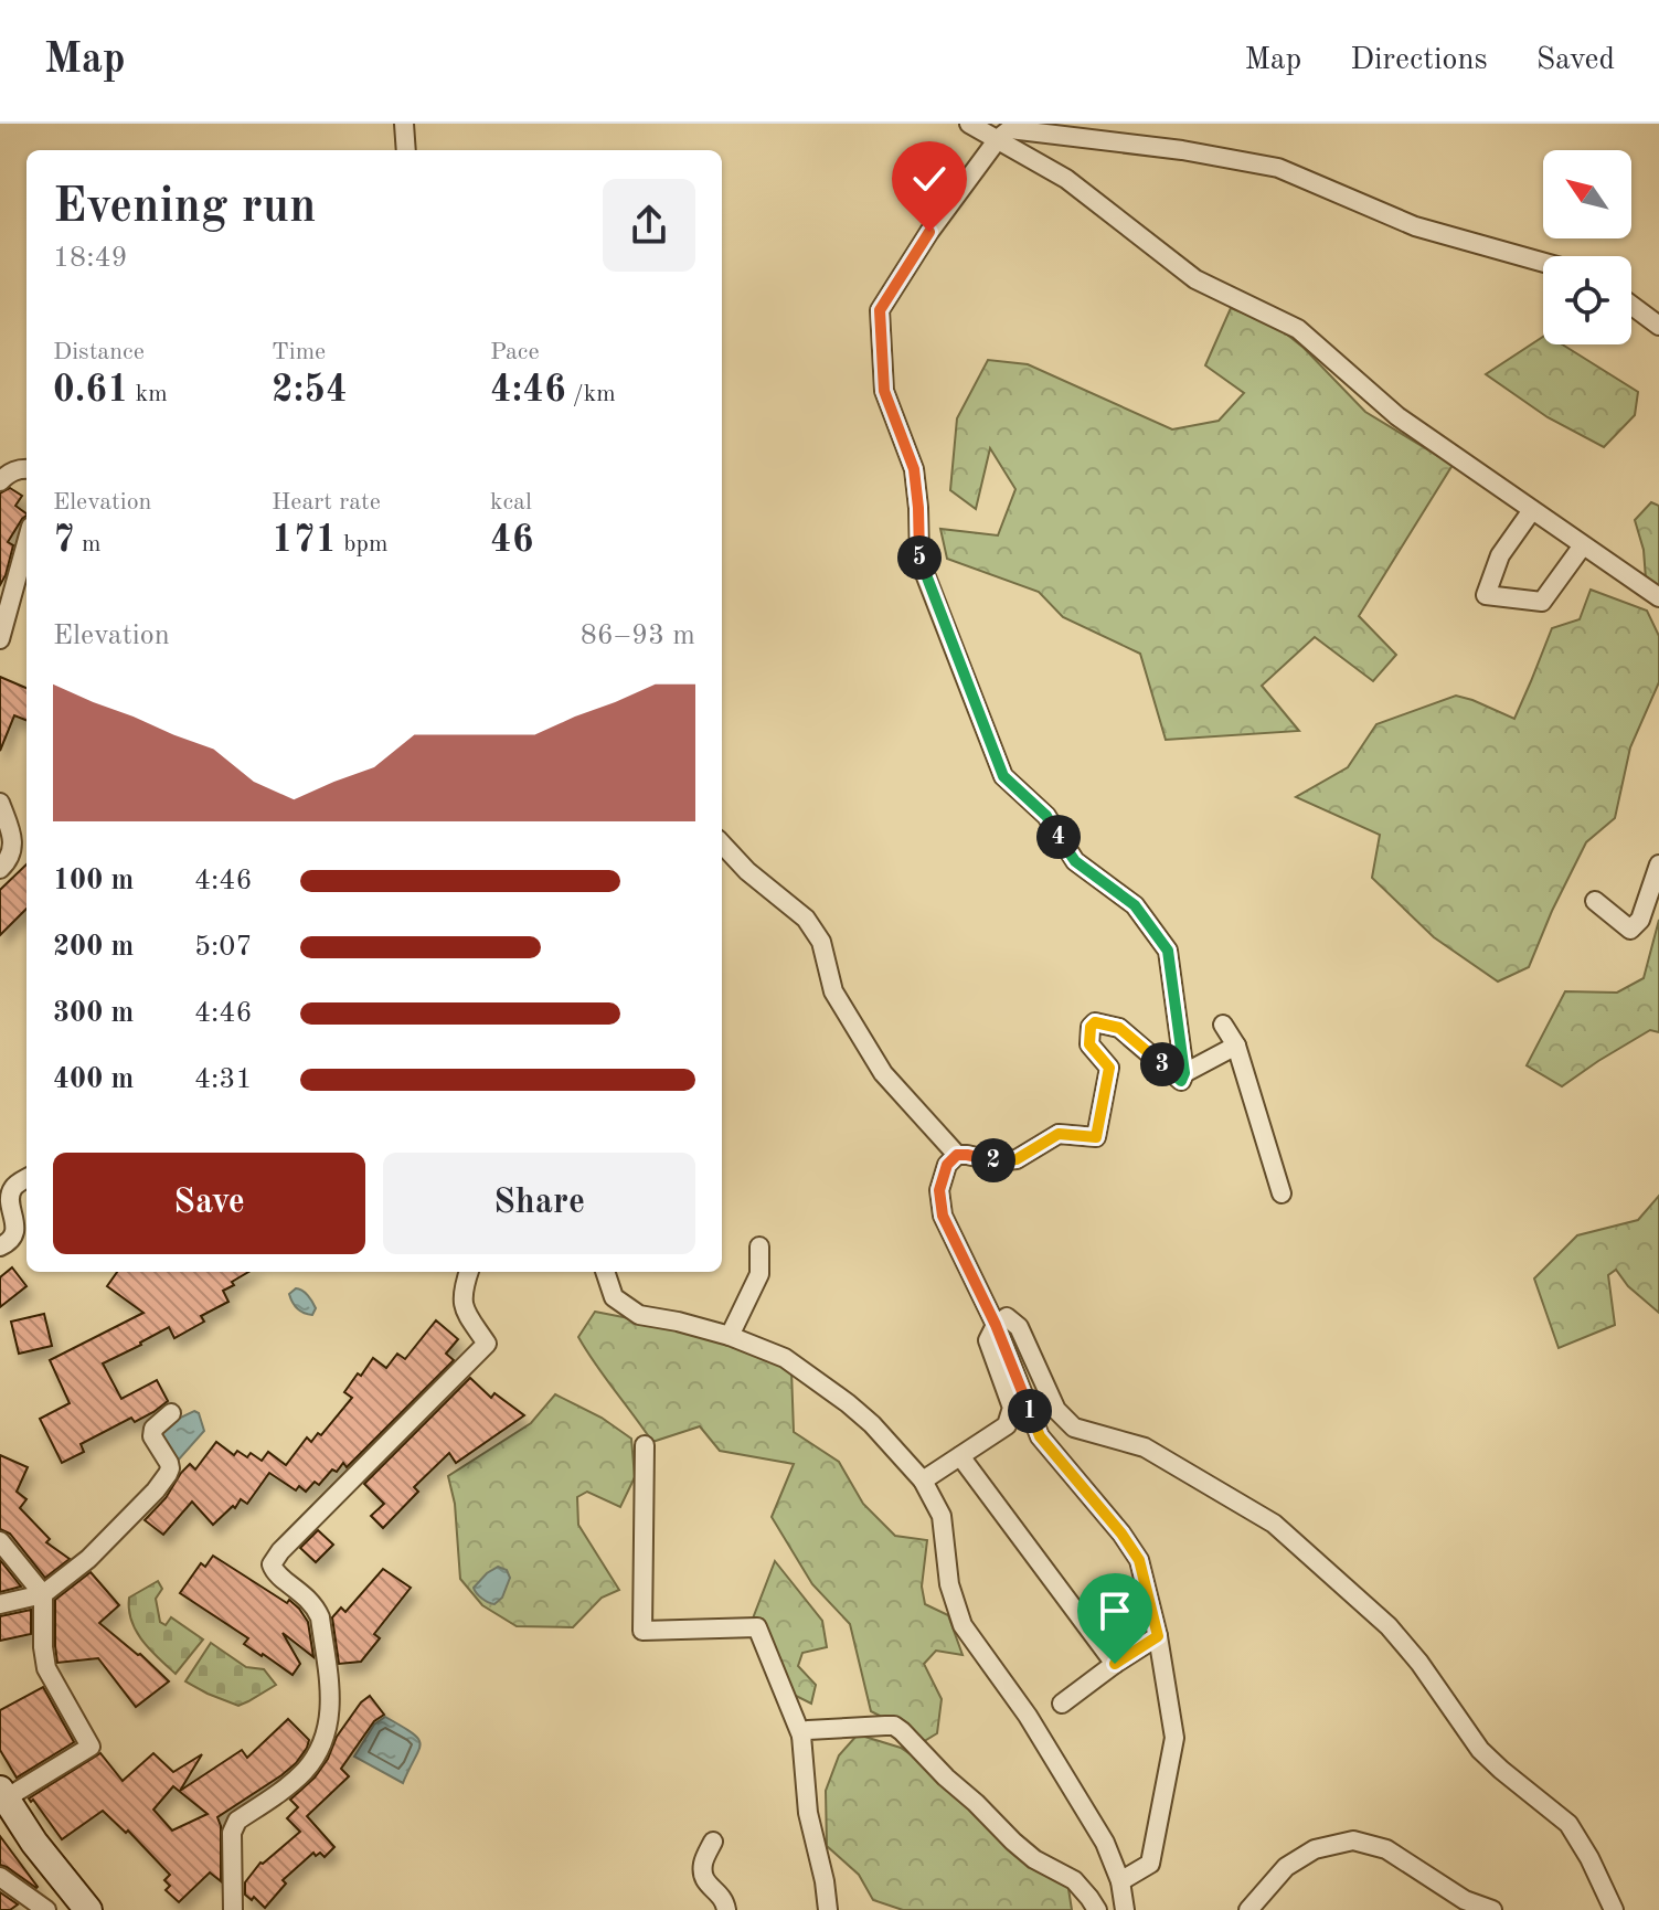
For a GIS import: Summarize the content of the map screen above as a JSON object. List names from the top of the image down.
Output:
{
  "north": "top left",
  "page": {
    "header": "Map",
    "nav": ["Map", "Directions", "Saved"],
    "heading": ["Evening run", "18:49"],
    "stats": [
      ["Distance", "0.61 km"],
      ["Time", "2:54"],
      ["Pace", "4:46 /km"],
      ["Elevation", "7 m"],
      ["Heart rate", "171 bpm"],
      ["kcal", "46"]
    ],
    "pins": [
      "5",
      "4",
      "3",
      "2",
      "1"
    ],
    "chart": ["Elevation", "86–93 m"],
    "list": [
      {
        "name": "100 m",
        "note": "4:46"
      },
      {
        "name": "200 m",
        "note": "5:07"
      },
      {
        "name": "300 m",
        "note": "4:46"
      },
      {
        "name": "400 m",
        "note": "4:31"
      }
    ],
    "buttons": ["Save", "Share"]
  }
}
